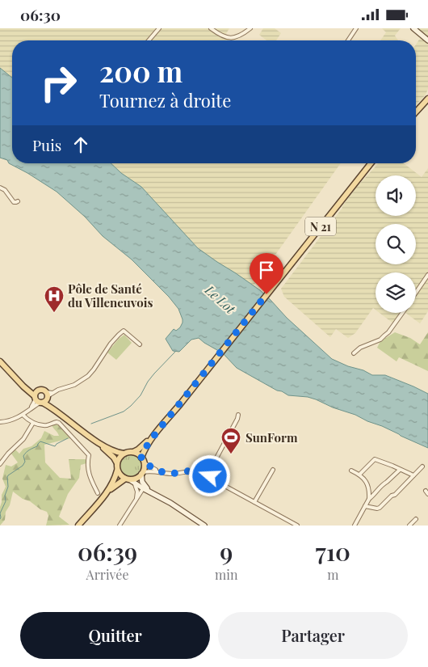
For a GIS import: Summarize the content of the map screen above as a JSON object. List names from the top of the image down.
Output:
{
  "streets": {
    "main road": ["N 21"]
  },
  "water": ["Le Lot"],
  "places": {
    "hospital": ["Pôle de Santé du Villeneuvois"],
    "sports": ["SunForm"]
  },
  "page": {
    "status": "06:30",
    "turn": ["200 m", "Tournez à droite"],
    "then": "Puis",
    "eta": [
      "06:39",
      "Arrivée",
      "9",
      "min",
      "710",
      "m"
    ],
    "buttons": ["Quitter", "Partager"]
  }
}
